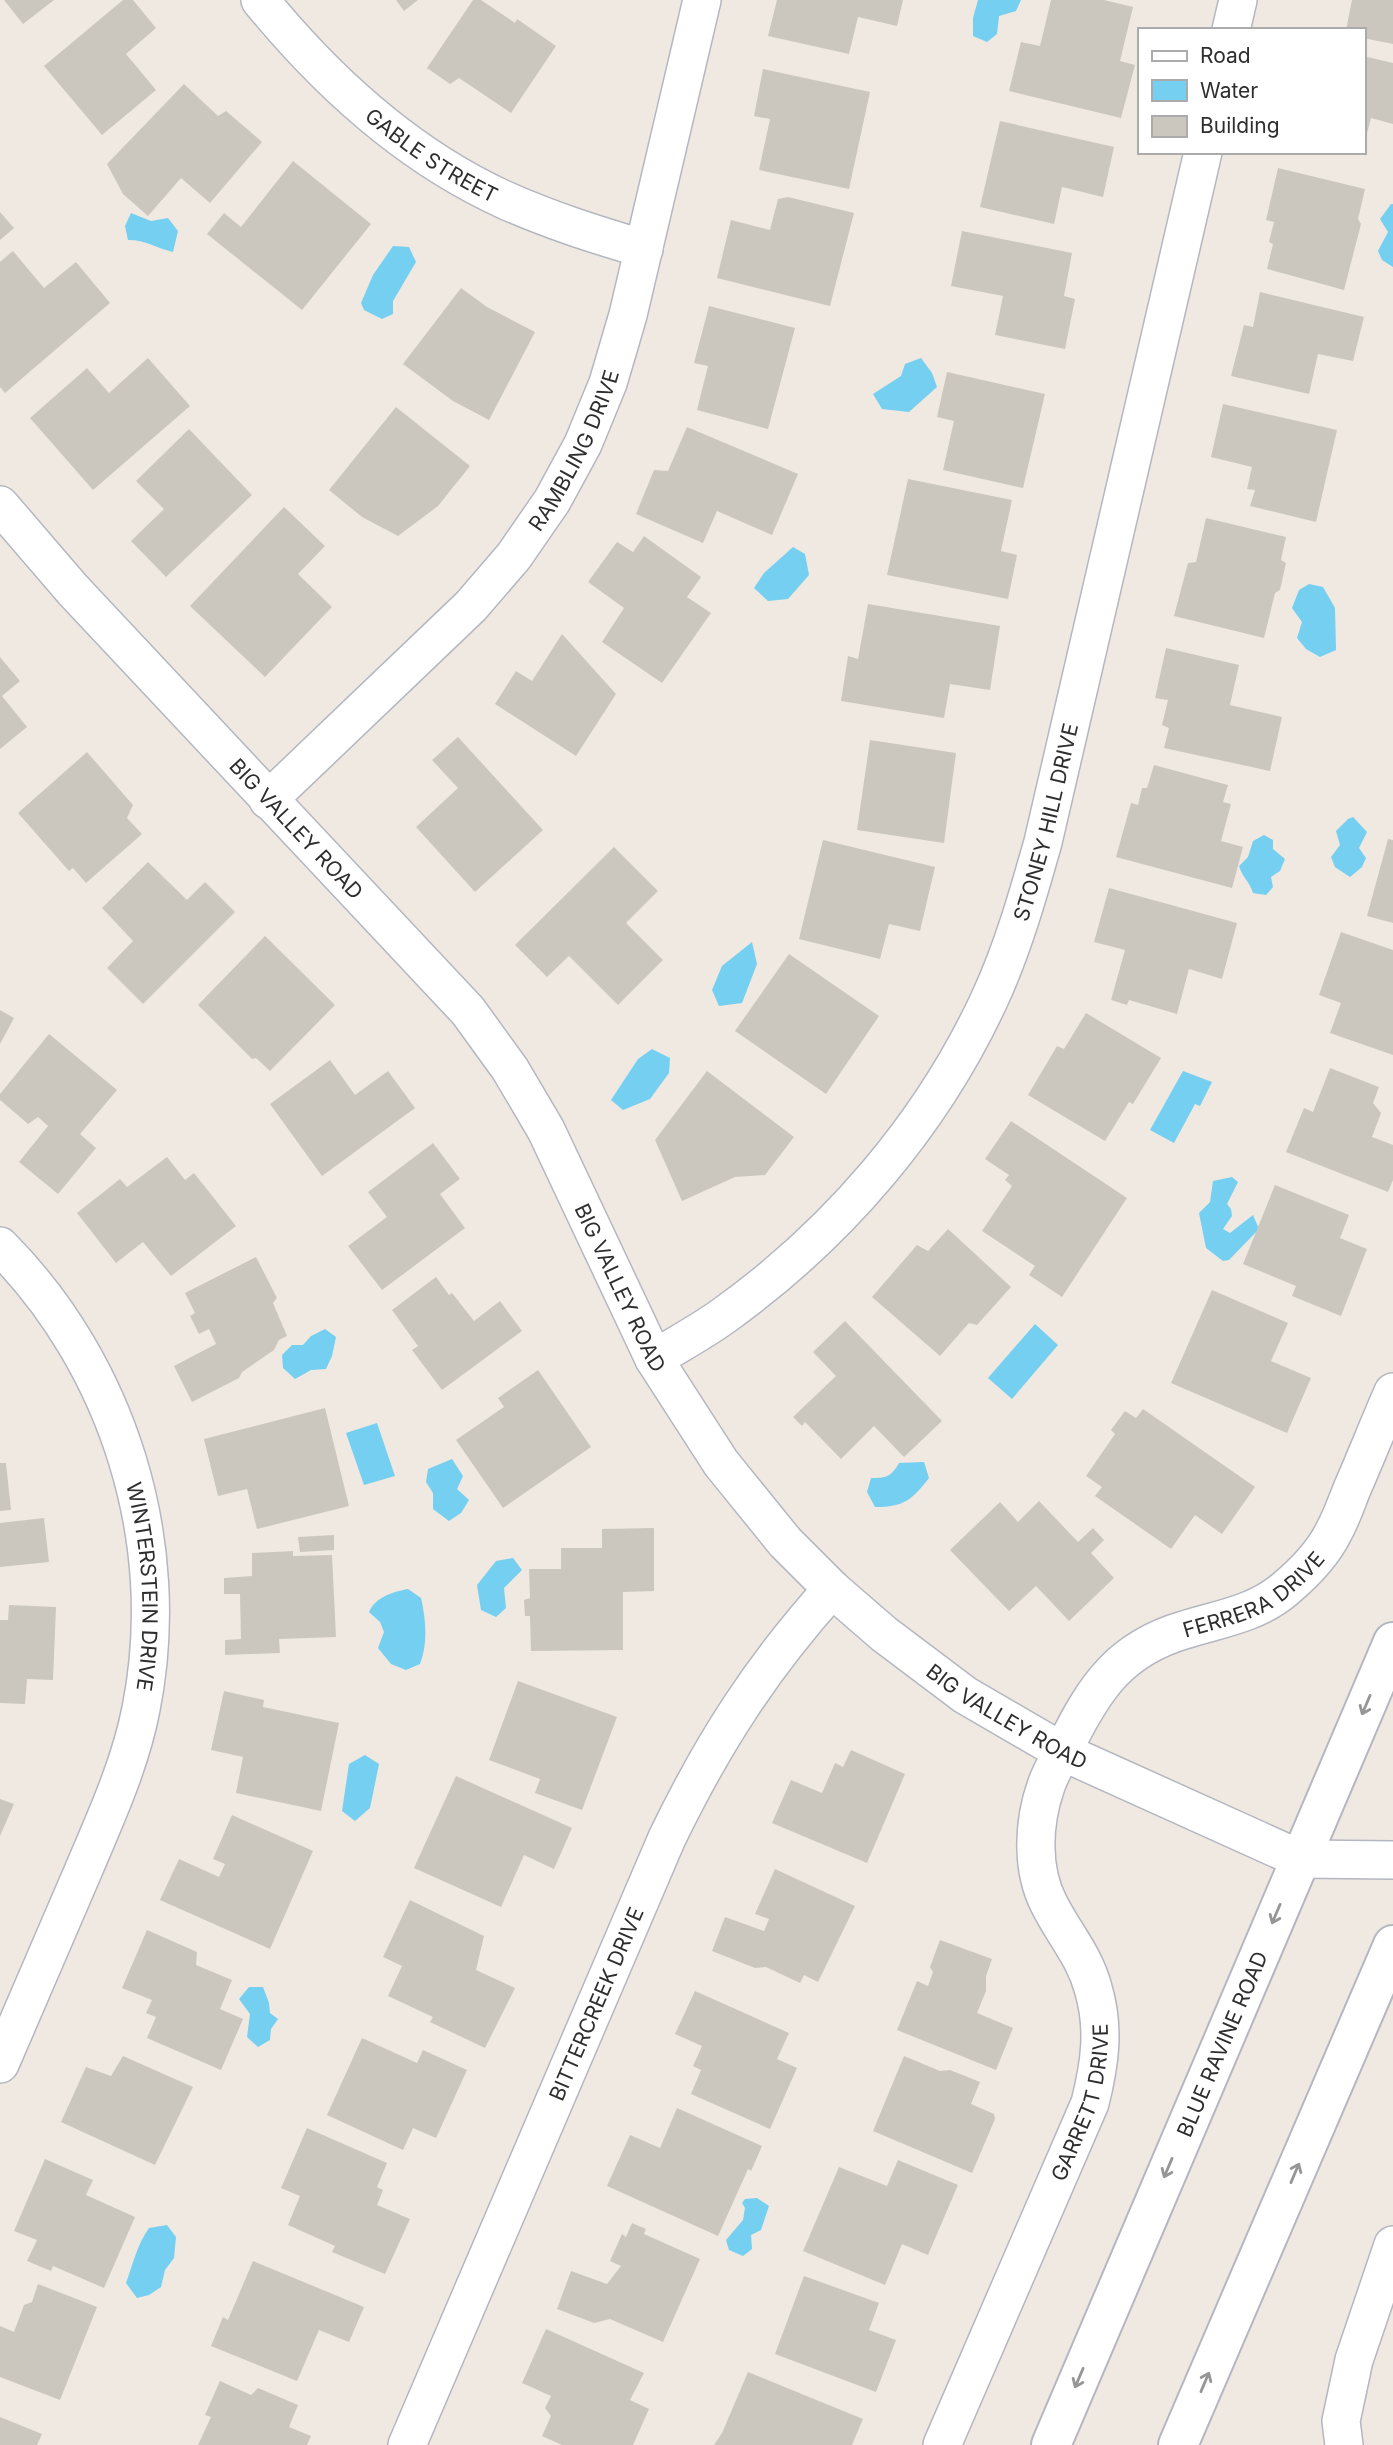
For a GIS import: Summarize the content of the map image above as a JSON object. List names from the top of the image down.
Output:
{
  "streets": {
    "main road": ["BLUE RAVINE ROAD"],
    "street": [
      "GABLE STREET",
      "RAMBLING DRIVE",
      "STONEY HILL DRIVE",
      "BIG VALLEY ROAD",
      "WINTERSTEIN DRIVE",
      "FERRERA DRIVE",
      "BITTERCREEK DRIVE",
      "GARRETT DRIVE"
    ]
  },
  "crossings": [
    ["GABLE STREET", "RAMBLING DRIVE"],
    ["RAMBLING DRIVE", "BIG VALLEY ROAD"],
    ["STONEY HILL DRIVE", "BIG VALLEY ROAD"],
    ["BIG VALLEY ROAD", "FERRERA DRIVE"],
    ["BIG VALLEY ROAD", "BITTERCREEK DRIVE"],
    ["BIG VALLEY ROAD", "BLUE RAVINE ROAD"],
    ["BIG VALLEY ROAD", "GARRETT DRIVE"],
    ["FERRERA DRIVE", "GARRETT DRIVE"]
  ],
  "legend": ["Road", "Water", "Building"]
}
